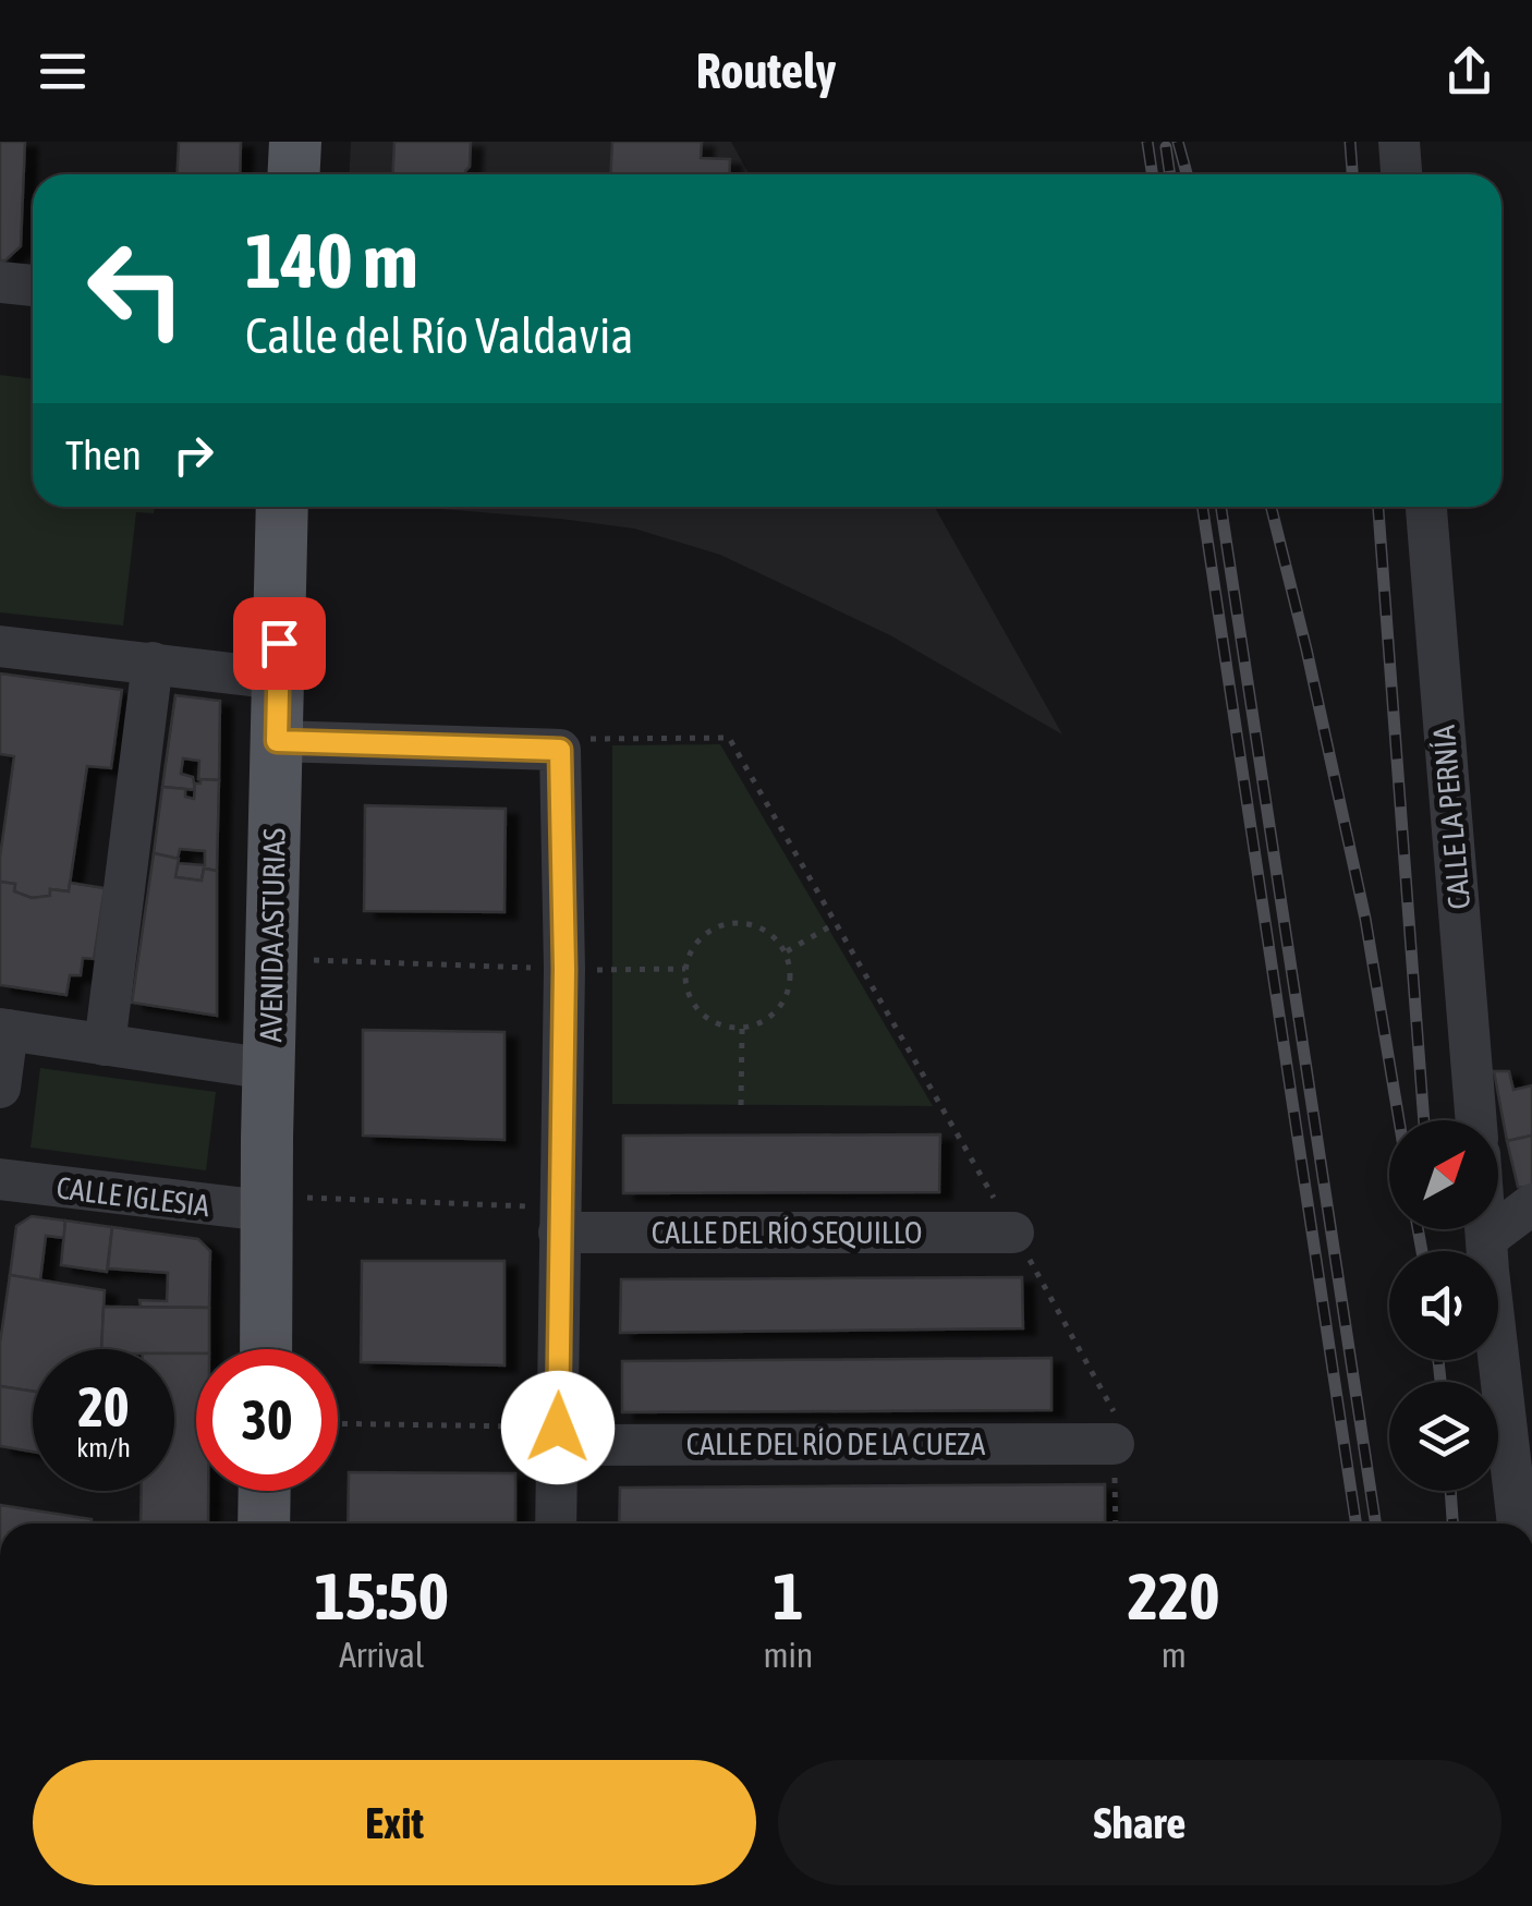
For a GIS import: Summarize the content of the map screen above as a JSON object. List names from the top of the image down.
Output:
{
  "streets": {
    "main road": ["AVENIDA ASTURIAS"],
    "street": [
      "CALLE LA PERNÍA",
      "CALLE IGLESIA",
      "CALLE DEL RÍO SEQUILLO",
      "CALLE DEL RÍO DE LA CUEZA"
    ]
  },
  "crossings": [
    ["AVENIDA ASTURIAS", "CALLE IGLESIA"]
  ],
  "north": "top right",
  "page": {
    "header": "Routely",
    "turn": ["140 m", "Calle del Río Valdavia"],
    "then": "Then",
    "speed": "20 km/h",
    "limit": "30",
    "eta": [
      "15:50",
      "Arrival",
      "1",
      "min",
      "220",
      "m"
    ],
    "buttons": ["Exit", "Share"]
  }
}
